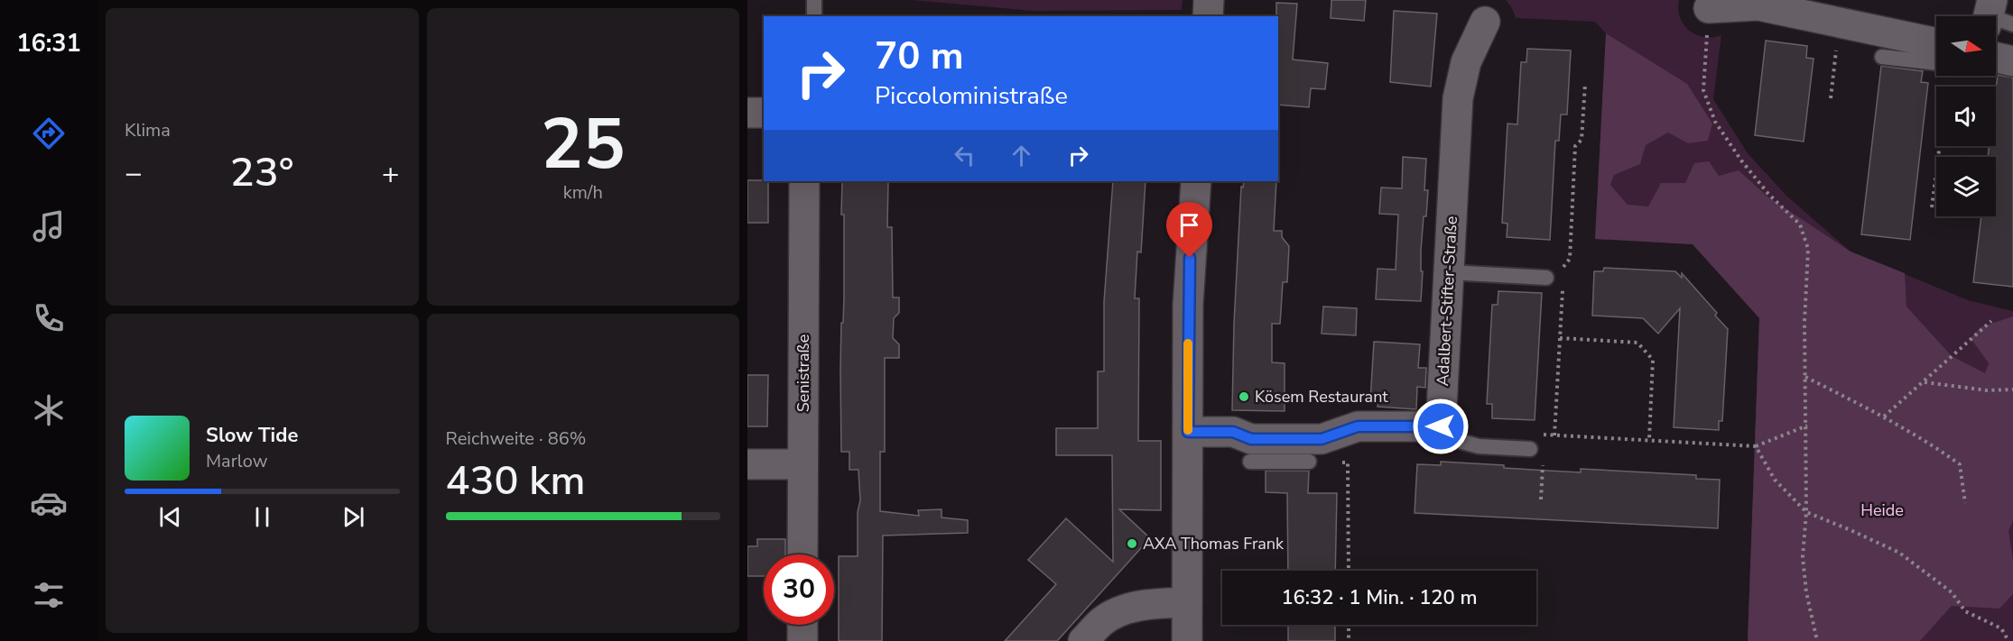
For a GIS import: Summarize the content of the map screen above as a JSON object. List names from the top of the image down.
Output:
{
  "streets": {
    "street": ["Adalbert-Stifter-Straße", "Senistraße"]
  },
  "parks": ["Heide"],
  "places": ["Kösem Restaurant", "AXA Thomas Frank"],
  "north": "right",
  "page": {
    "tabs": "16:31",
    "tile": [
      "Klima",
      ["25", "km/h"],
      ["Reichweite · 86%", "430 km"]
    ],
    "turn": ["70 m", "Piccoloministraße"],
    "heat": ["−", "23°", "+"],
    "song": ["Slow Tide", "Marlow"],
    "limit": "30",
    "trip": "16:32 · 1 Min. · 120 m"
  }
}
